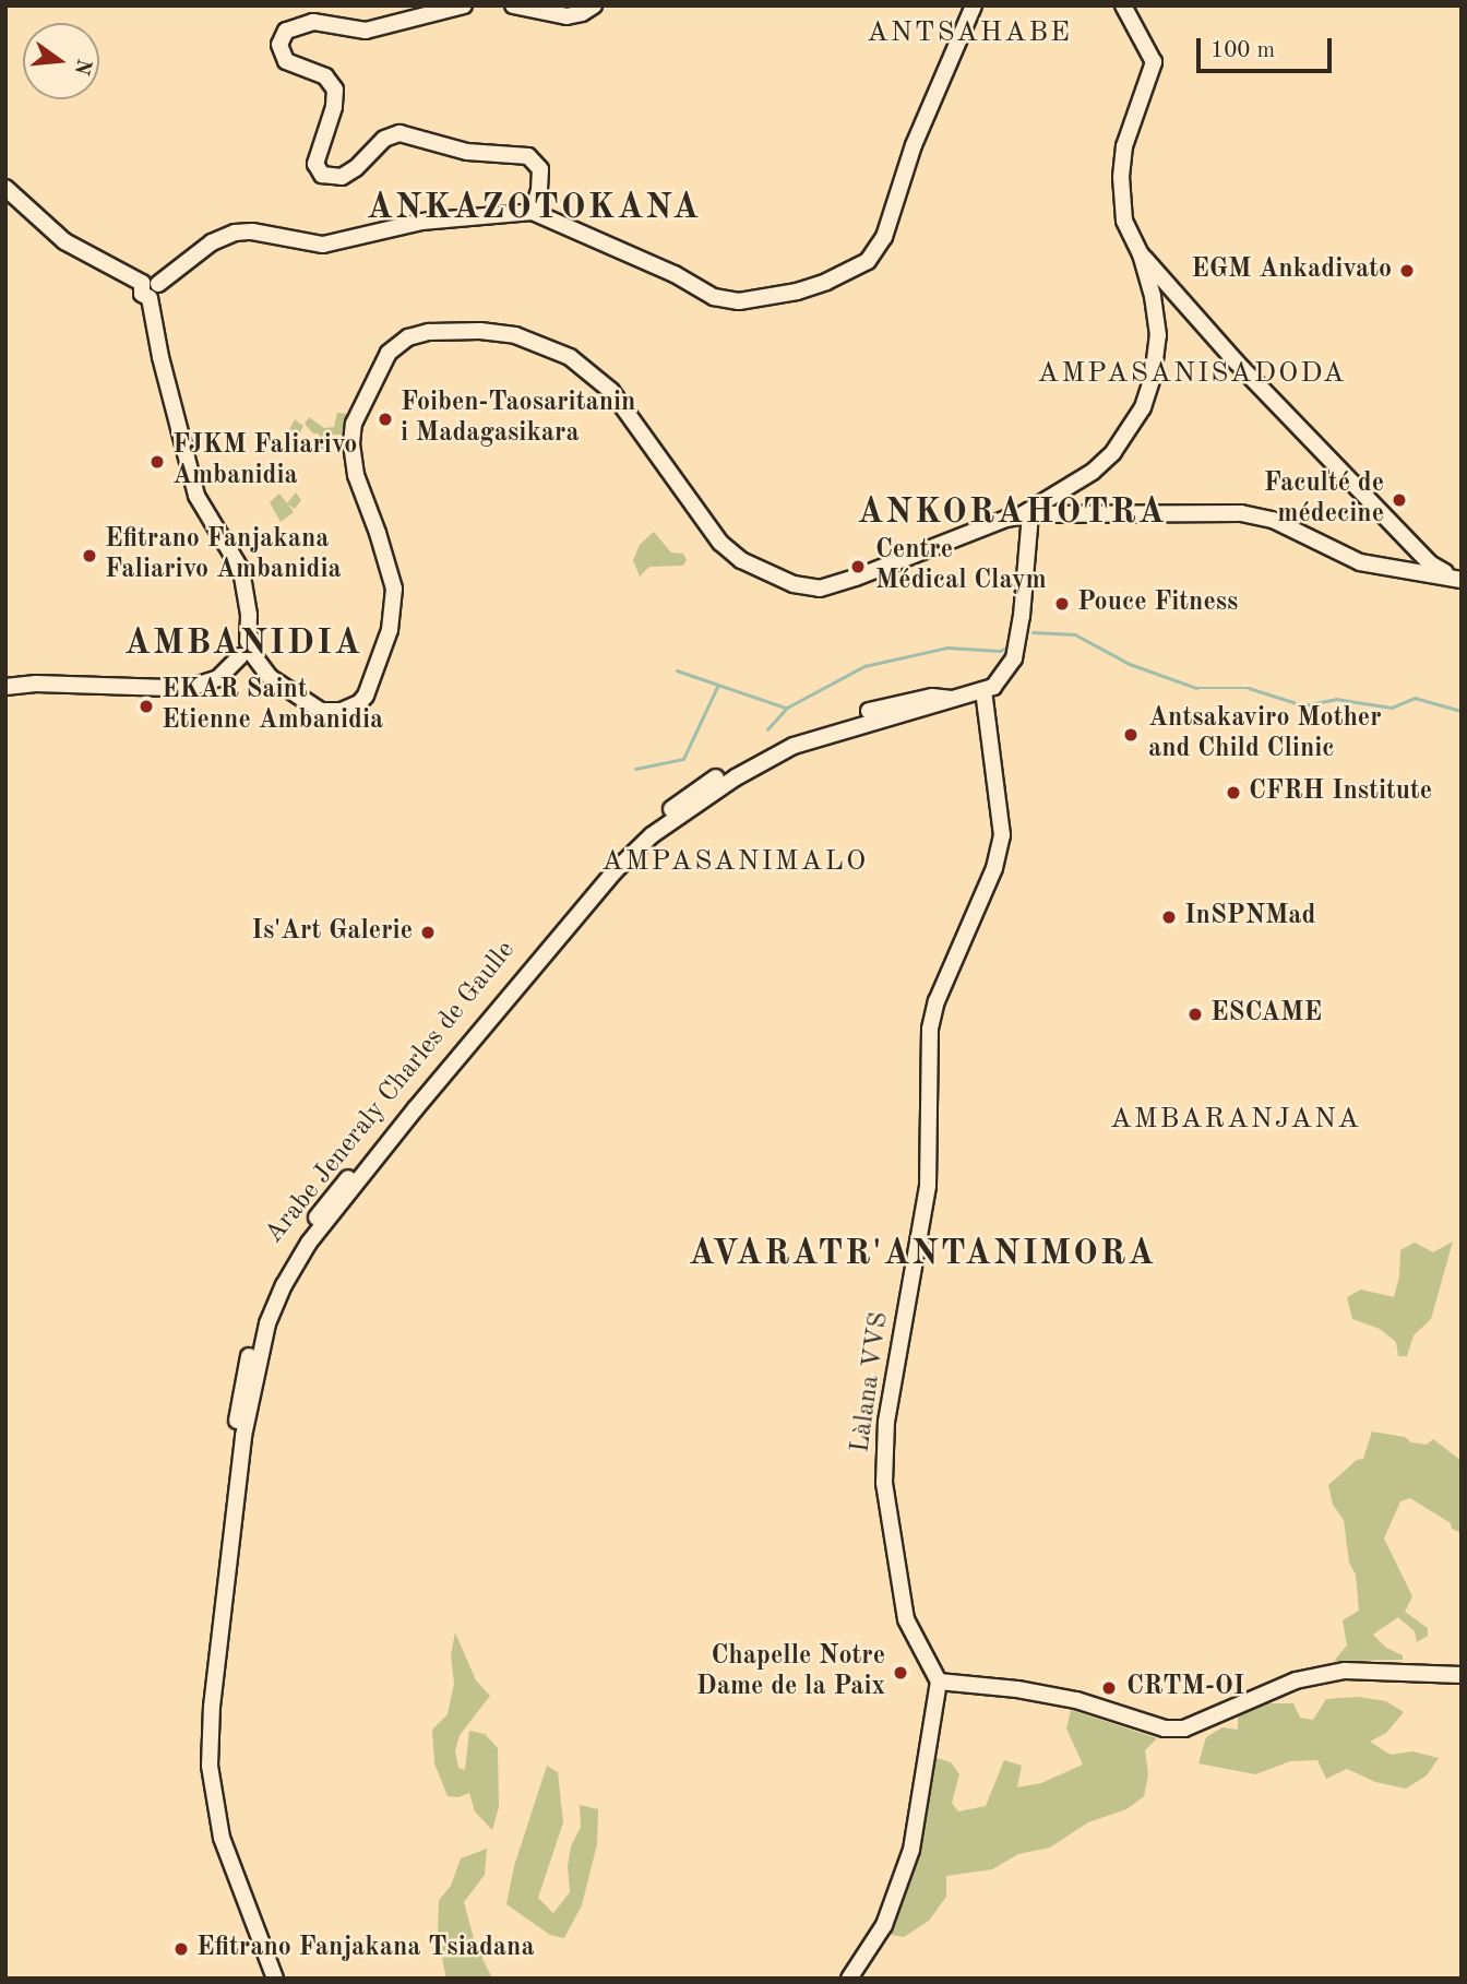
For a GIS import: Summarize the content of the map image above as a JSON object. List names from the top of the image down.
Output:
{
  "streets": {
    "street": ["Arabe Jeneraly Charles de Gaulle", "Làlana VVS"]
  },
  "crossings": [
    ["Arabe Jeneraly Charles de Gaulle", "Làlana VVS"]
  ],
  "districts": [
    "ANTSAHABE",
    "ANKAZOTOKANA",
    "AMPASANISADODA",
    "ANKORAHOTRA",
    "AMBANIDIA",
    "AMPASANIMALO",
    "AMBARANJANA",
    "AVARATR'ANTANIMORA"
  ],
  "places": [
    "EGM Ankadivato",
    "Foiben-Taosaritanin i Madagasikara",
    "FJKM Faliarivo Ambanidia",
    "Faculté de médecine",
    "Efitrano Fanjakana Faliarivo Ambanidia",
    "Centre Médical Claym",
    "Pouce Fitness",
    "EKAR Saint Etienne Ambanidia",
    "Antsakaviro Mother and Child Clinic",
    "CFRH Institute",
    "InSPNMad",
    "Is'Art Galerie",
    "ESCAME",
    "Chapelle Notre Dame de la Paix",
    "CRTM-OI",
    "Efitrano Fanjakana Tsiadana"
  ],
  "scale_bar": "100 m",
  "north": "right"
}
